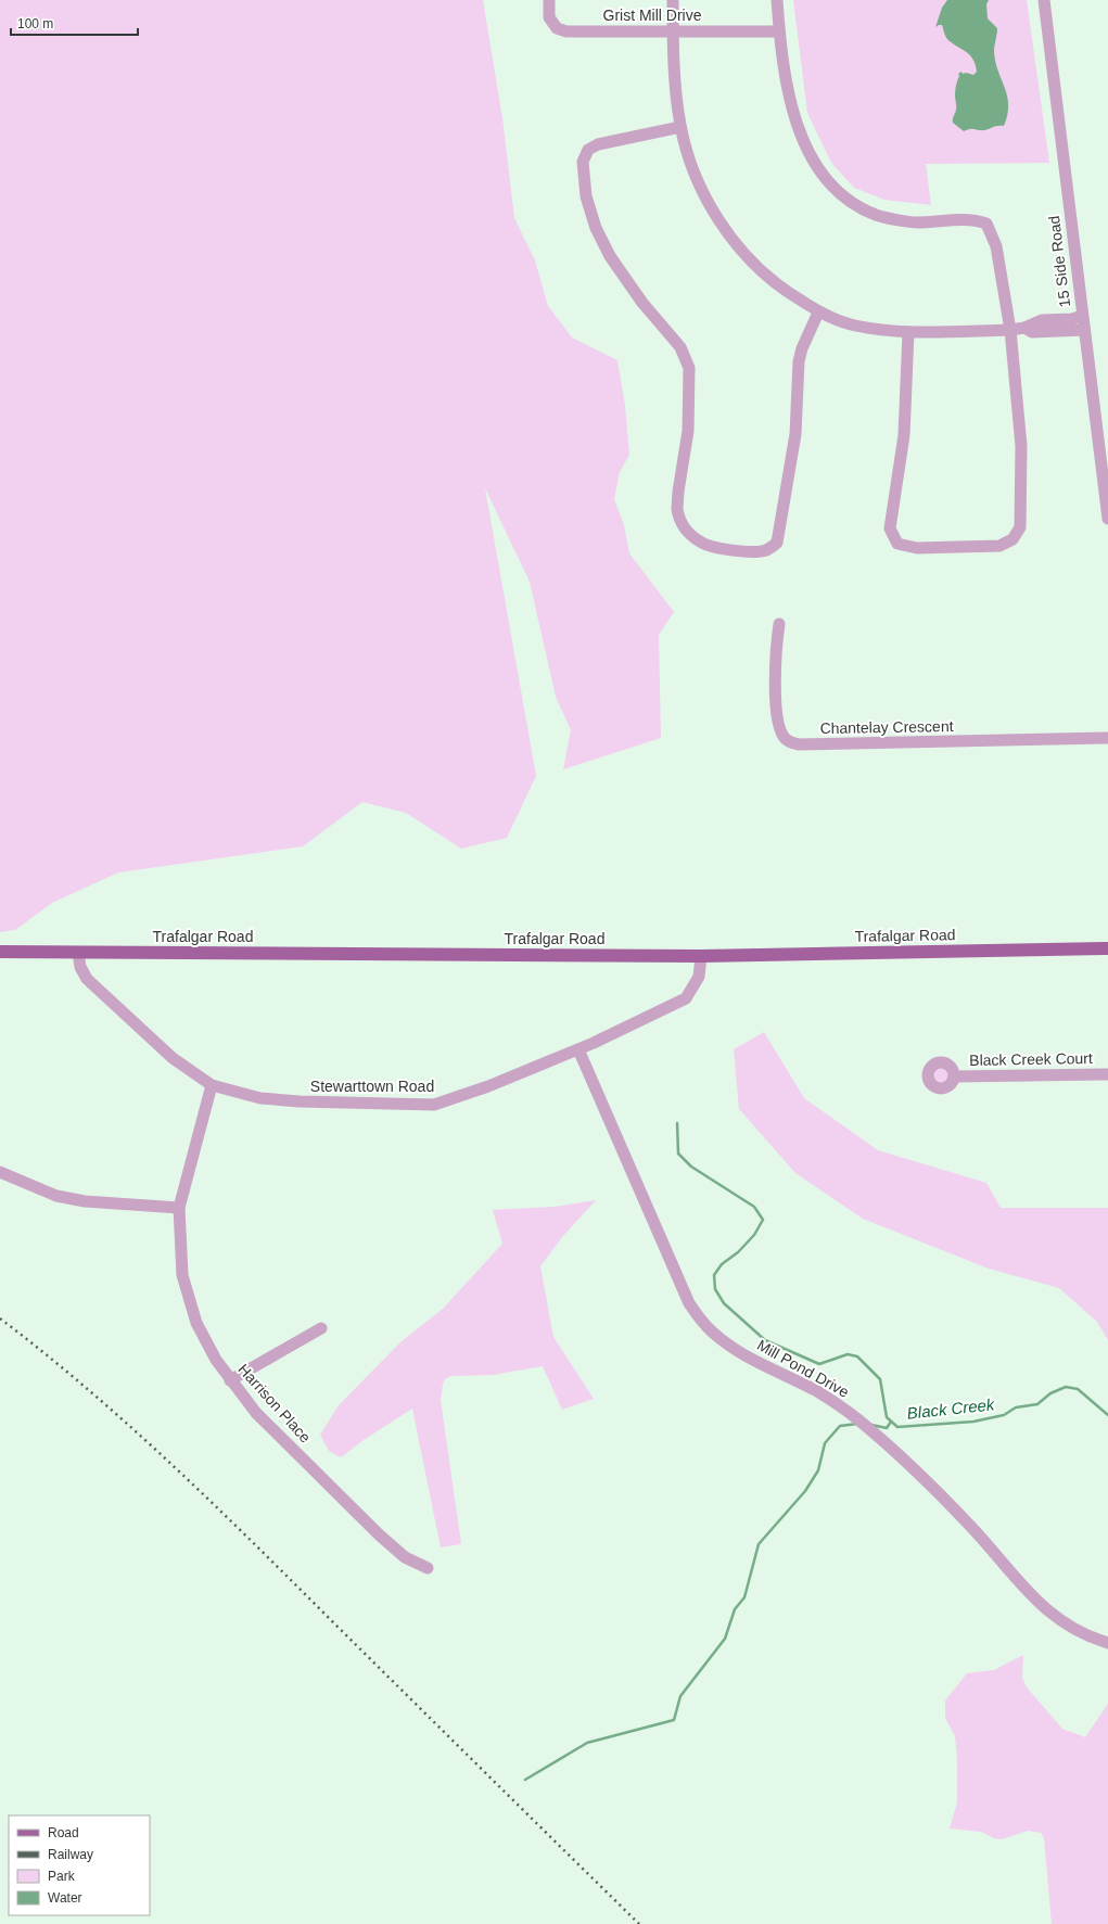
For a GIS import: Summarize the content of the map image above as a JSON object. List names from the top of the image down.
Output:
{
  "streets": {
    "main road": ["Trafalgar Road"],
    "street": [
      "Grist Mill Drive",
      "15 Side Road",
      "Chantelay Crescent",
      "Black Creek Court",
      "Stewarttown Road",
      "Mill Pond Drive",
      "Harrison Place"
    ]
  },
  "crossings": [
    ["Trafalgar Road", "Stewarttown Road"],
    ["Stewarttown Road", "Mill Pond Drive"],
    ["Stewarttown Road", "Harrison Place"]
  ],
  "water": ["Black Creek"],
  "legend": [
    "Road",
    "Railway",
    "Park",
    "Water"
  ],
  "scale_bar": "100 m"
}
